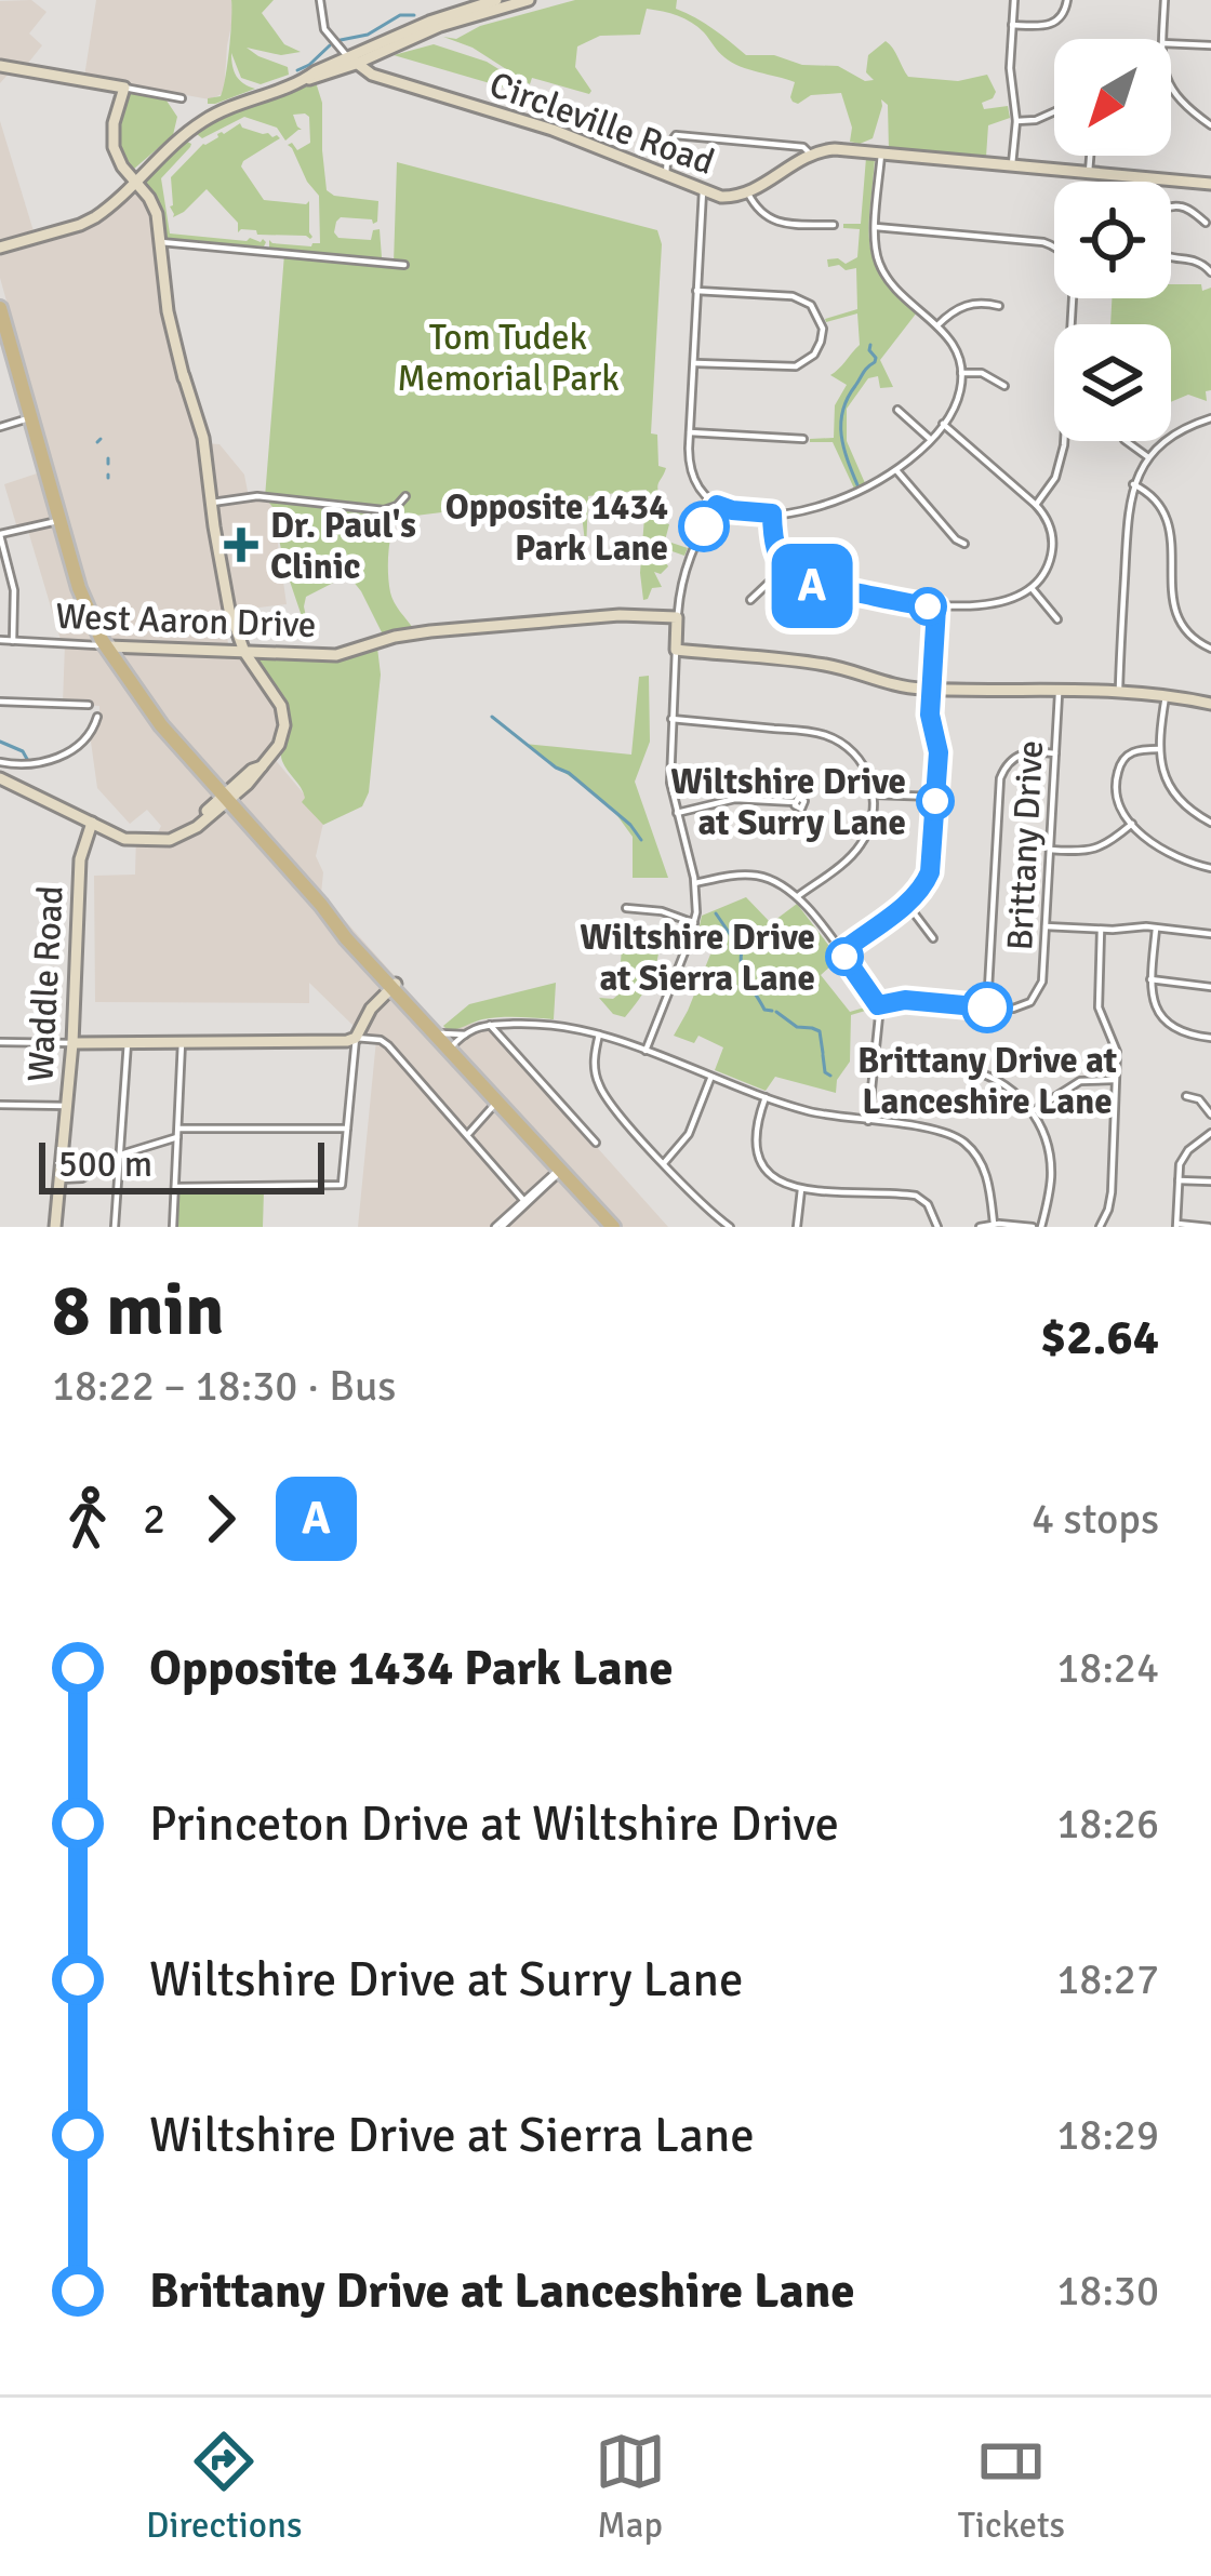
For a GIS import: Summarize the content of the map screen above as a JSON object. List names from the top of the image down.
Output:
{
  "streets": {
    "street": [
      "Circleville Road",
      "West Aaron Drive",
      "Brittany Drive",
      "Waddle Road"
    ]
  },
  "parks": ["Tom Tudek Memorial Park"],
  "places": {
    "other": [
      "Opposite 1434 Park Lane",
      "Wiltshire Drive at Surry Lane",
      "Wiltshire Drive at Sierra Lane",
      "Brittany Drive at Lanceshire Lane"
    ],
    "health": ["Dr. Paul's Clinic"]
  },
  "lines": ["bus line A"],
  "scale_bar": "500 m",
  "north": "bottom left",
  "page": {
    "on_map": "A",
    "scale": "500 m",
    "heading": ["8 min", "18:22 – 18:30 · Bus", "$2.64"],
    "legs": ["2", "A", "4 stops"],
    "list": [
      {
        "name": "Opposite 1434 Park Lane",
        "value": "18:24"
      },
      {
        "name": "Princeton Drive at Wiltshire Drive",
        "value": "18:26"
      },
      {
        "name": "Wiltshire Drive at Surry Lane",
        "value": "18:27"
      },
      {
        "name": "Wiltshire Drive at Sierra Lane",
        "value": "18:29"
      },
      {
        "name": "Brittany Drive at Lanceshire Lane",
        "value": "18:30"
      }
    ],
    "tabs": ["Directions", "Map", "Tickets"]
  }
}
